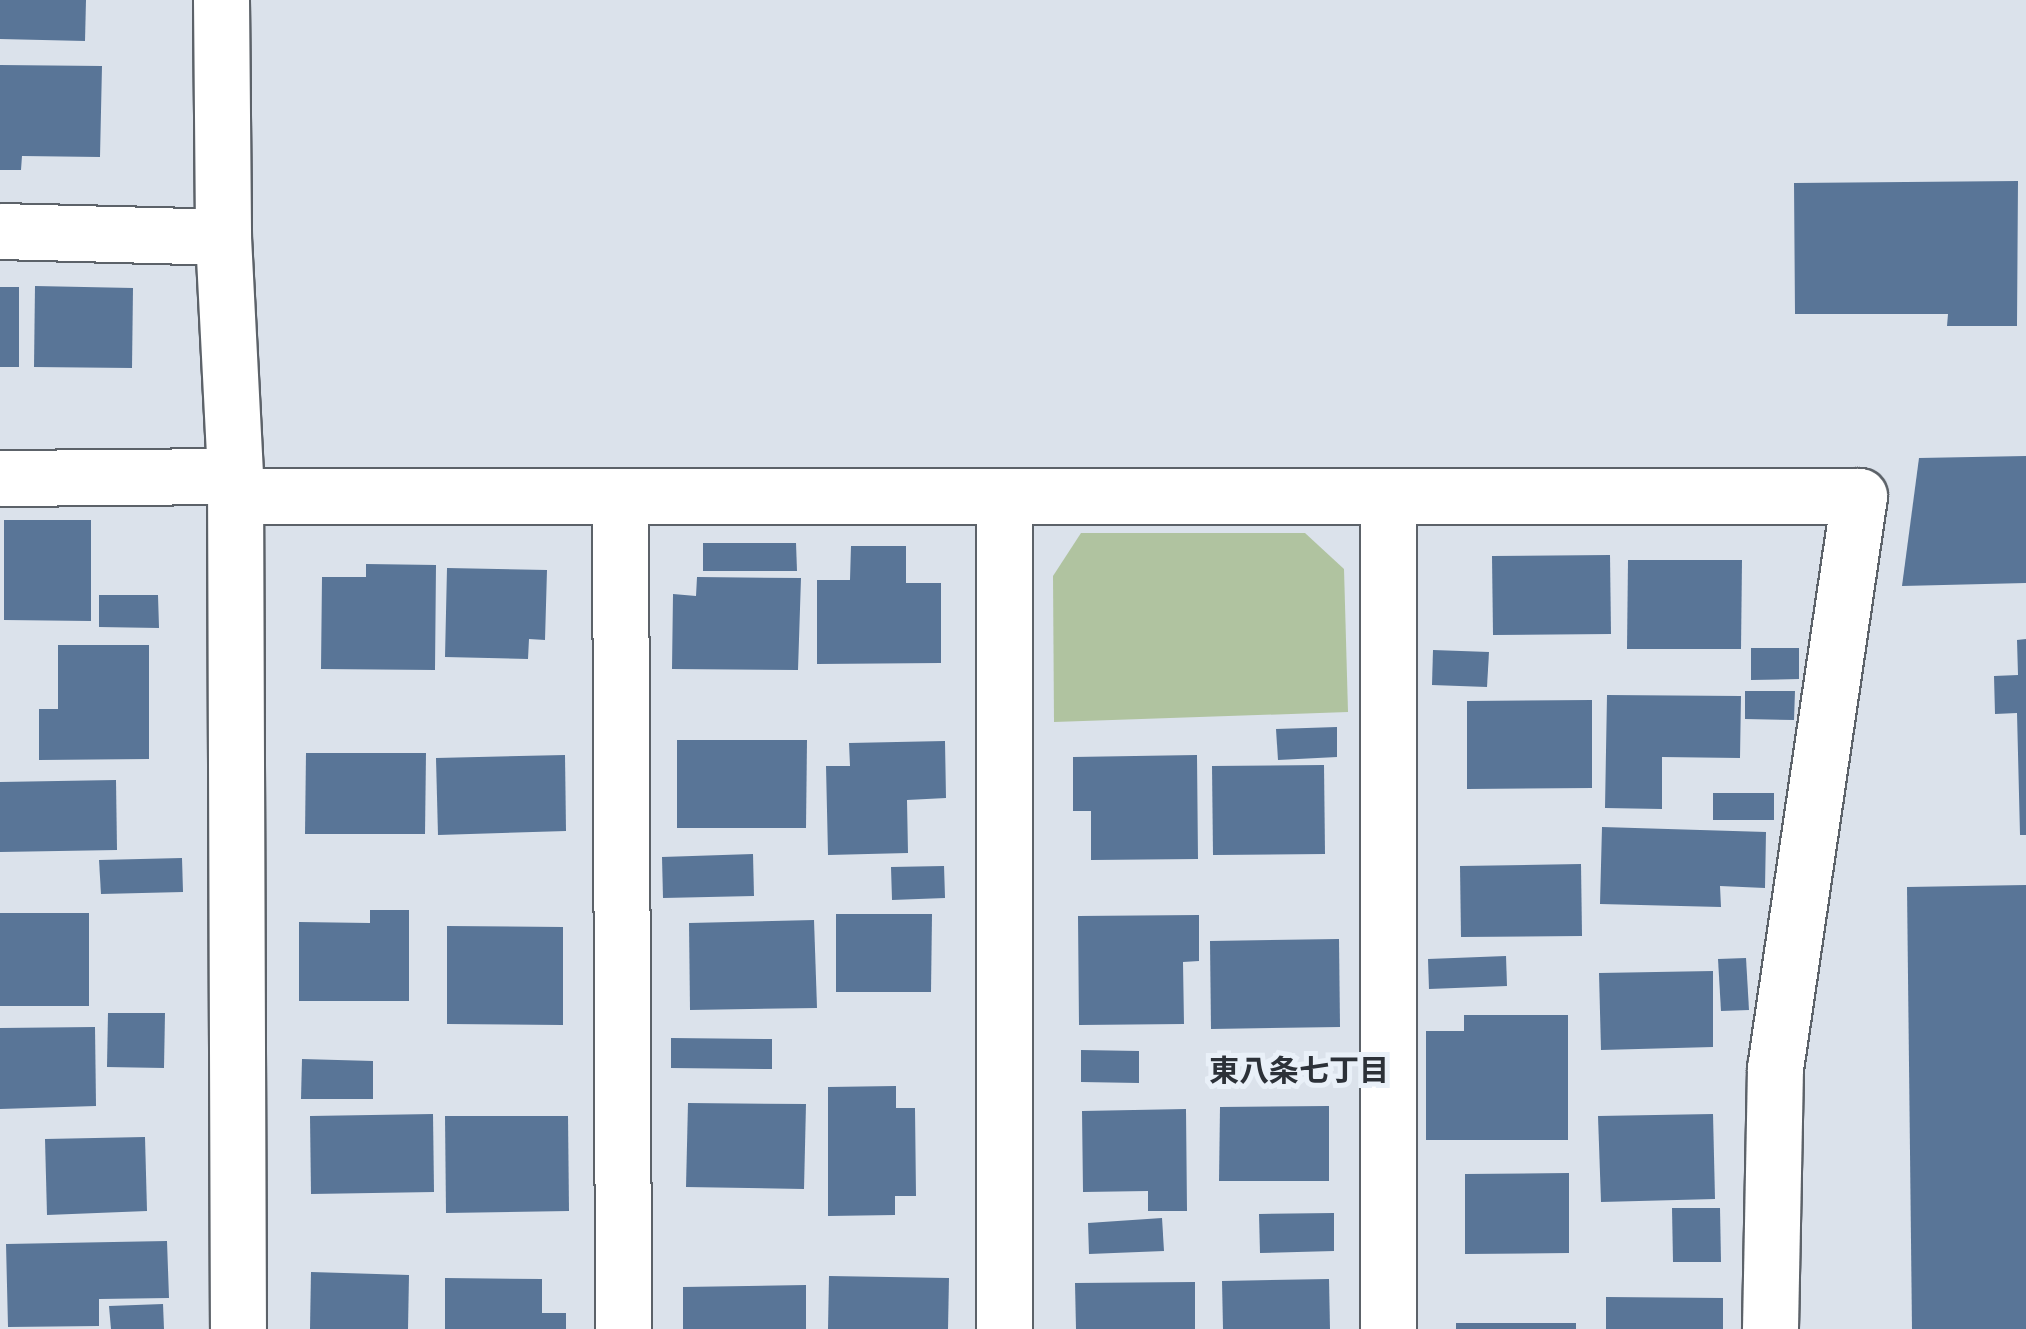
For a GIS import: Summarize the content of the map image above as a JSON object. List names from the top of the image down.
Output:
{
  "districts": ["東八条七丁目"]
}
